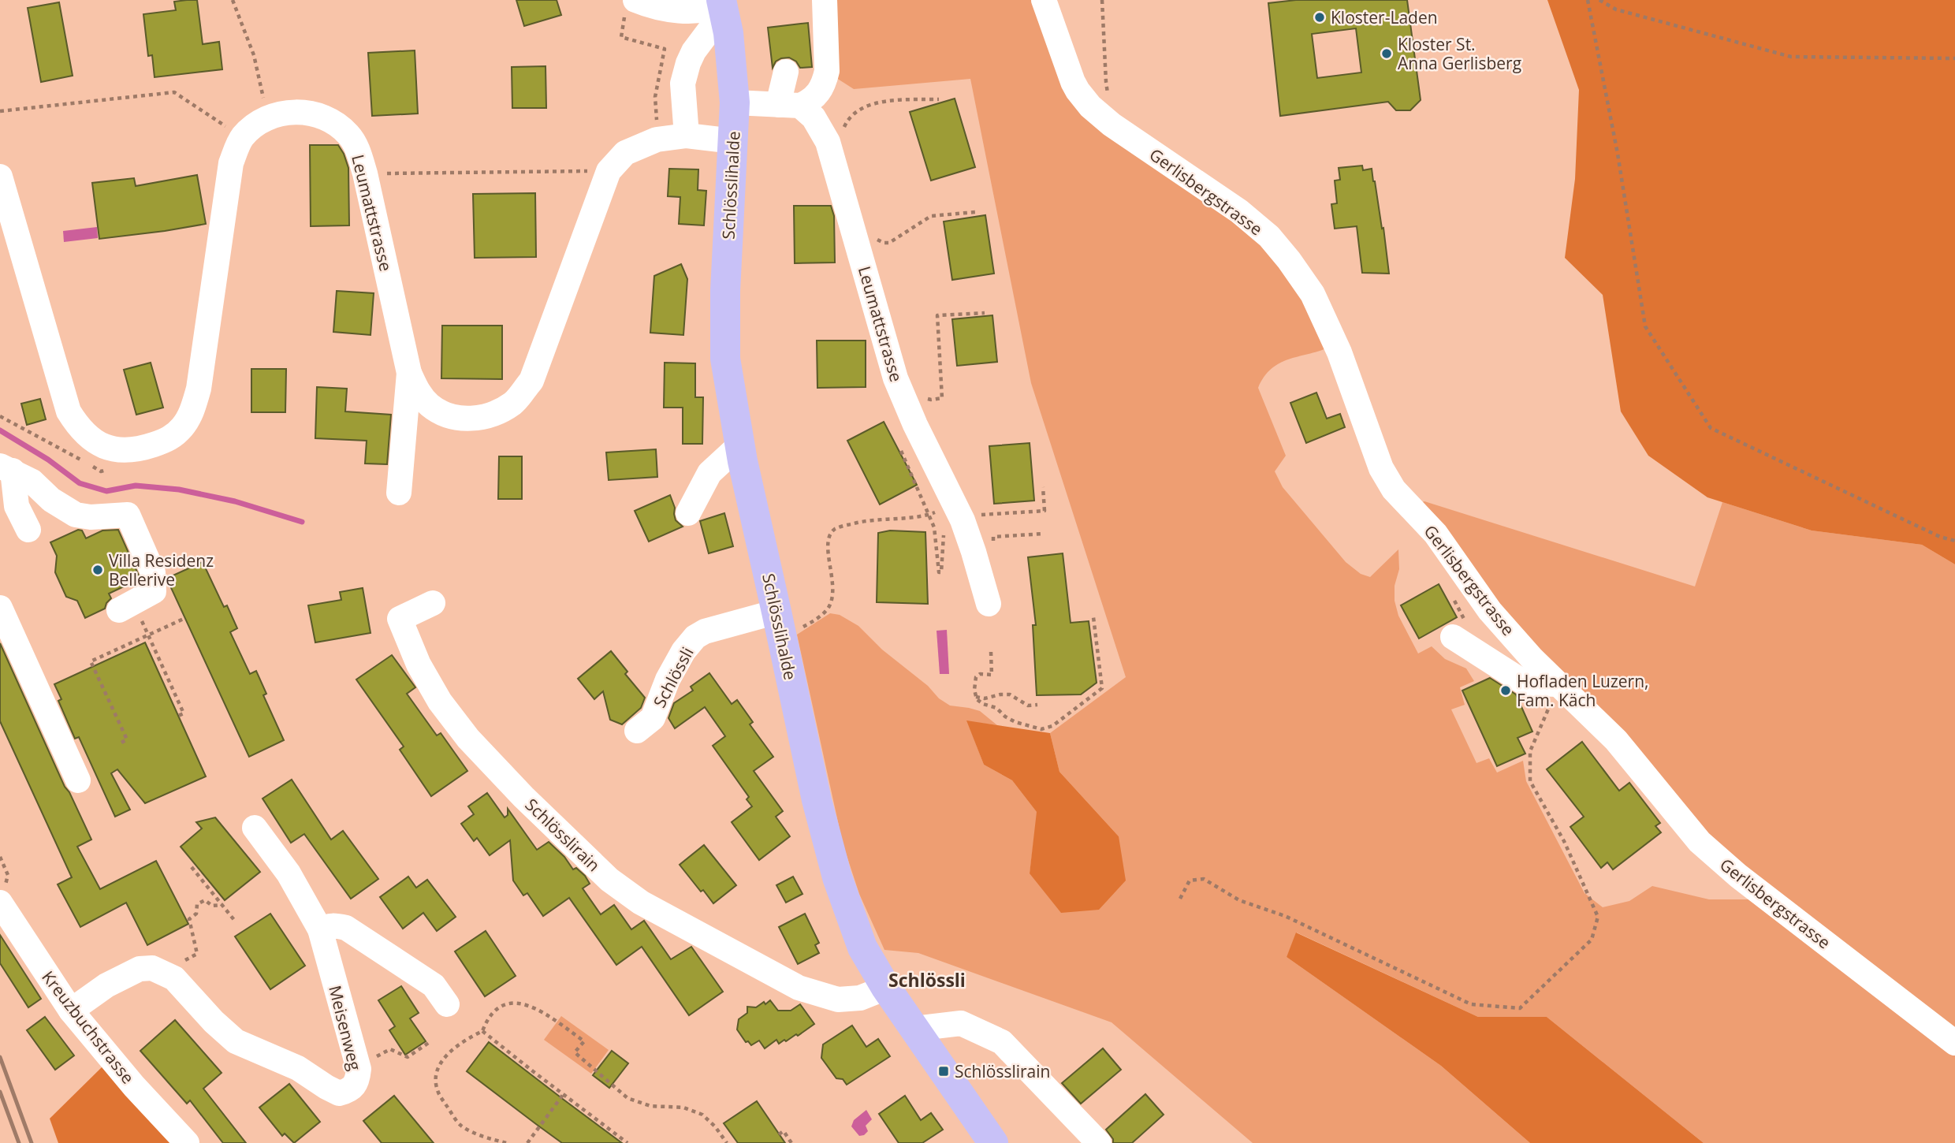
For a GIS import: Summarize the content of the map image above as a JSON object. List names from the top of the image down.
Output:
{
  "streets": {
    "main road": ["Schlösslihalde"],
    "street": [
      "Gerlisbergstrasse",
      "Leumattstrasse",
      "Schlössli",
      "Schlösslirain",
      "Kreuzbuchstrasse",
      "Meisenweg"
    ]
  },
  "crossings": [
    ["Schlösslihalde", "Leumattstrasse"],
    ["Schlösslihalde", "Schlössli"],
    ["Schlösslihalde", "Schlösslirain"]
  ],
  "districts": ["Schlössli"],
  "places": {
    "other": [
      "Kloster-Laden",
      "Kloster St. Anna Gerlisberg",
      "Villa Residenz Bellerive",
      "Hofladen Luzern, Fam. Käch"
    ],
    "transit": ["Schlösslirain"]
  }
}
